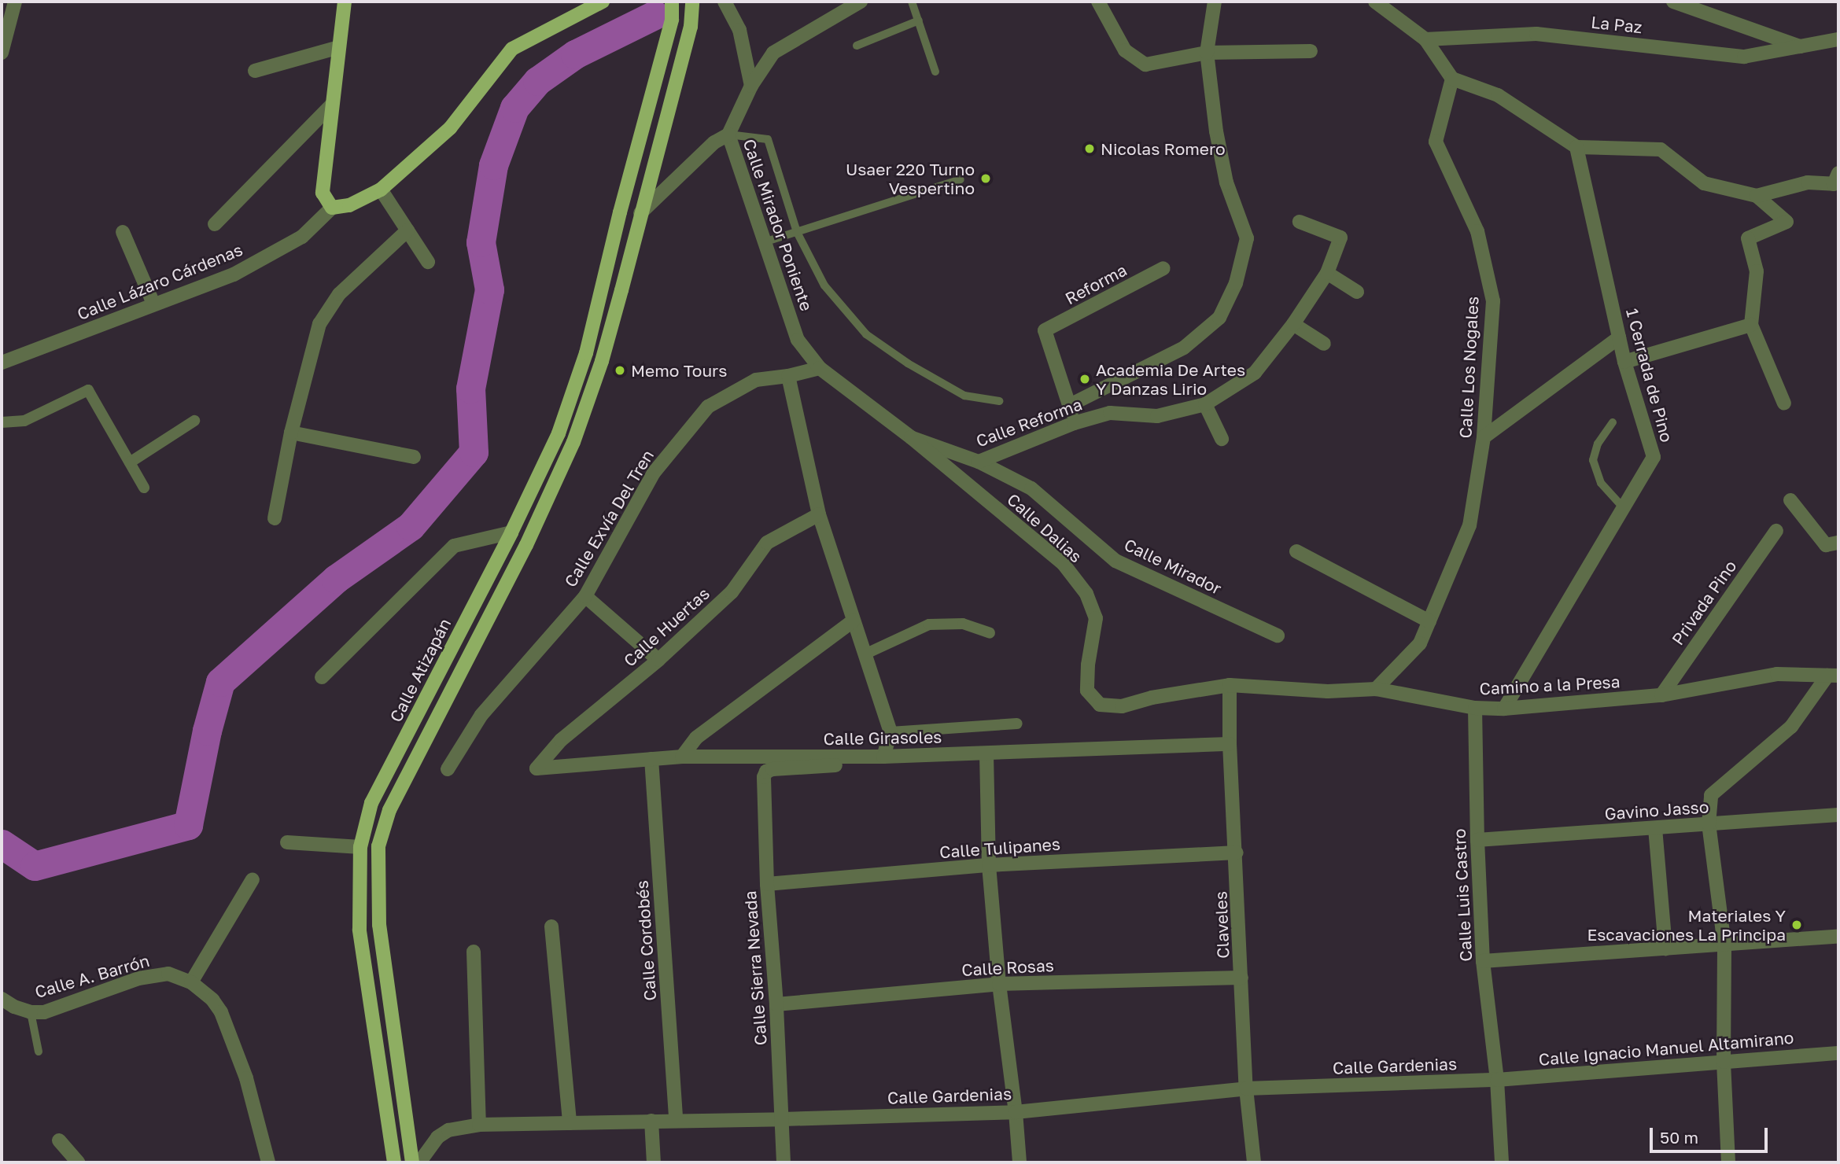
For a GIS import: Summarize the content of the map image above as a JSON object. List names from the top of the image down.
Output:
{
  "streets": {
    "main road": ["Calle Lázaro Cárdenas", "Calle Atizapán"],
    "street": [
      "La Paz",
      "Calle Mirador Poniente",
      "Reforma",
      "Calle Los Nogales",
      "1 Cerrada de Pino",
      "Calle Reforma",
      "Calle Exvía Del Tren",
      "Calle Dalias",
      "Calle Mirador",
      "Privada Pino",
      "Calle Huertas",
      "Camino a la Presa",
      "Calle Girasoles",
      "Gavino Jasso",
      "Calle Tulipanes",
      "Calle Luis Castro",
      "Claveles",
      "Calle Cordobés",
      "Calle Rosas",
      "Calle Sierra Nevada",
      "Calle A. Barrón",
      "Calle Ignacio Manuel Altamirano",
      "Calle Gardenias"
    ]
  },
  "crossings": [
    ["Calle Mirador Poniente", "Calle Exvía Del Tren"],
    ["Reforma", "Calle Reforma"],
    ["Calle Los Nogales", "Camino a la Presa"],
    ["1 Cerrada de Pino", "Camino a la Presa"],
    ["Calle Reforma", "Calle Dalias"],
    ["Calle Reforma", "Calle Mirador"],
    ["Calle Dalias", "Camino a la Presa"],
    ["Calle Dalias", "Claveles"],
    ["Privada Pino", "Camino a la Presa"],
    ["Calle Huertas", "Calle Girasoles"],
    ["Camino a la Presa", "Calle Luis Castro"],
    ["Camino a la Presa", "Claveles"],
    ["Calle Girasoles", "Claveles"],
    ["Calle Girasoles", "Calle Cordobés"],
    ["Calle Girasoles", "Calle Sierra Nevada"],
    ["Gavino Jasso", "Calle Luis Castro"],
    ["Calle Tulipanes", "Claveles"],
    ["Calle Tulipanes", "Calle Sierra Nevada"],
    ["Calle Luis Castro", "Calle Ignacio Manuel Altamirano"],
    ["Calle Luis Castro", "Calle Gardenias"],
    ["Claveles", "Calle Rosas"],
    ["Claveles", "Calle Gardenias"],
    ["Calle Cordobés", "Calle Gardenias"],
    ["Calle Rosas", "Calle Sierra Nevada"],
    ["Calle Sierra Nevada", "Calle Gardenias"],
    ["Calle Ignacio Manuel Altamirano", "Calle Gardenias"]
  ],
  "places": [
    "Nicolas Romero",
    "Usaer 220 Turno Vespertino",
    "Memo Tours",
    "Academia De Artes Y Danzas Lirio",
    "Materiales Y Escavaciones La Principa"
  ],
  "scale_bar": "50 m"
}
